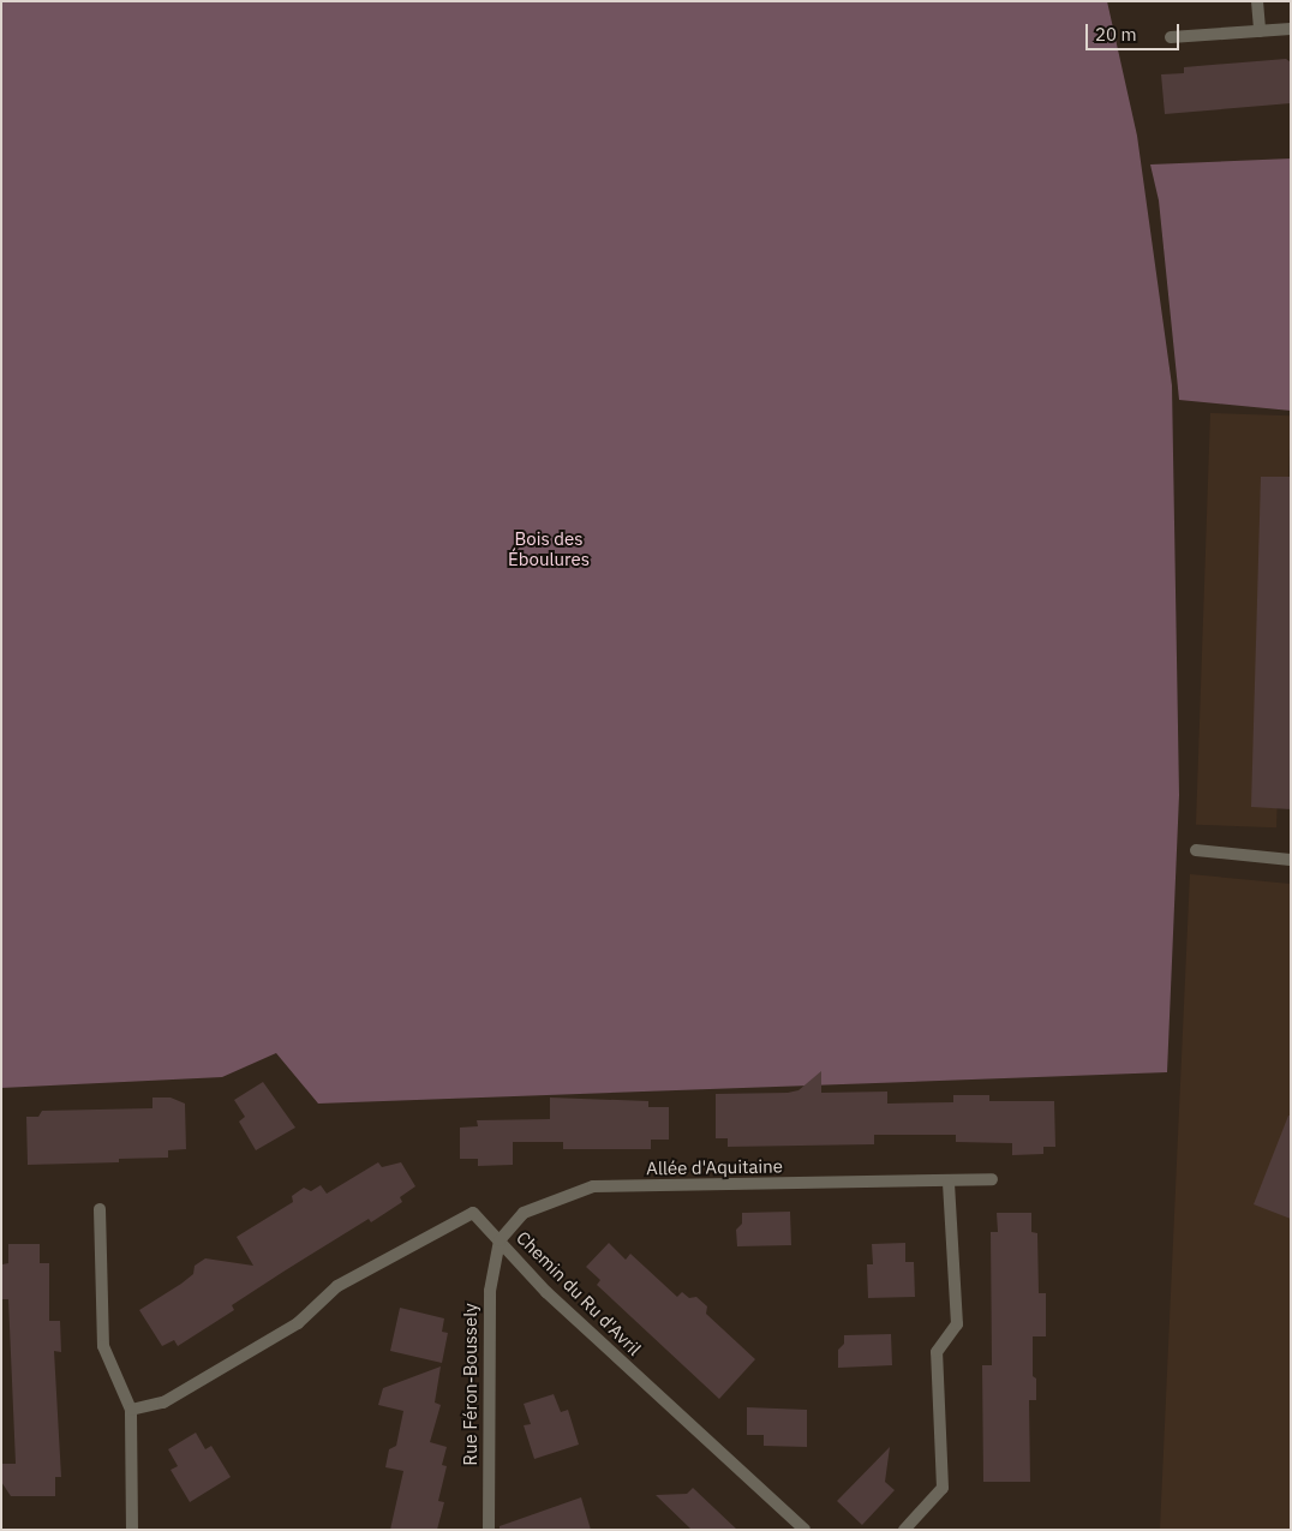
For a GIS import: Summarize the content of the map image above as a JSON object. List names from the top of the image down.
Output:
{
  "streets": {
    "street": ["Allée d'Aquitaine", "Chemin du Ru d'Avril", "Rue Féron-Boussely"]
  },
  "crossings": [
    ["Allée d'Aquitaine", "Chemin du Ru d'Avril"],
    ["Allée d'Aquitaine", "Rue Féron-Boussely"],
    ["Chemin du Ru d'Avril", "Rue Féron-Boussely"]
  ],
  "parks": ["Bois des Éboulures"],
  "scale_bar": "20 m"
}
